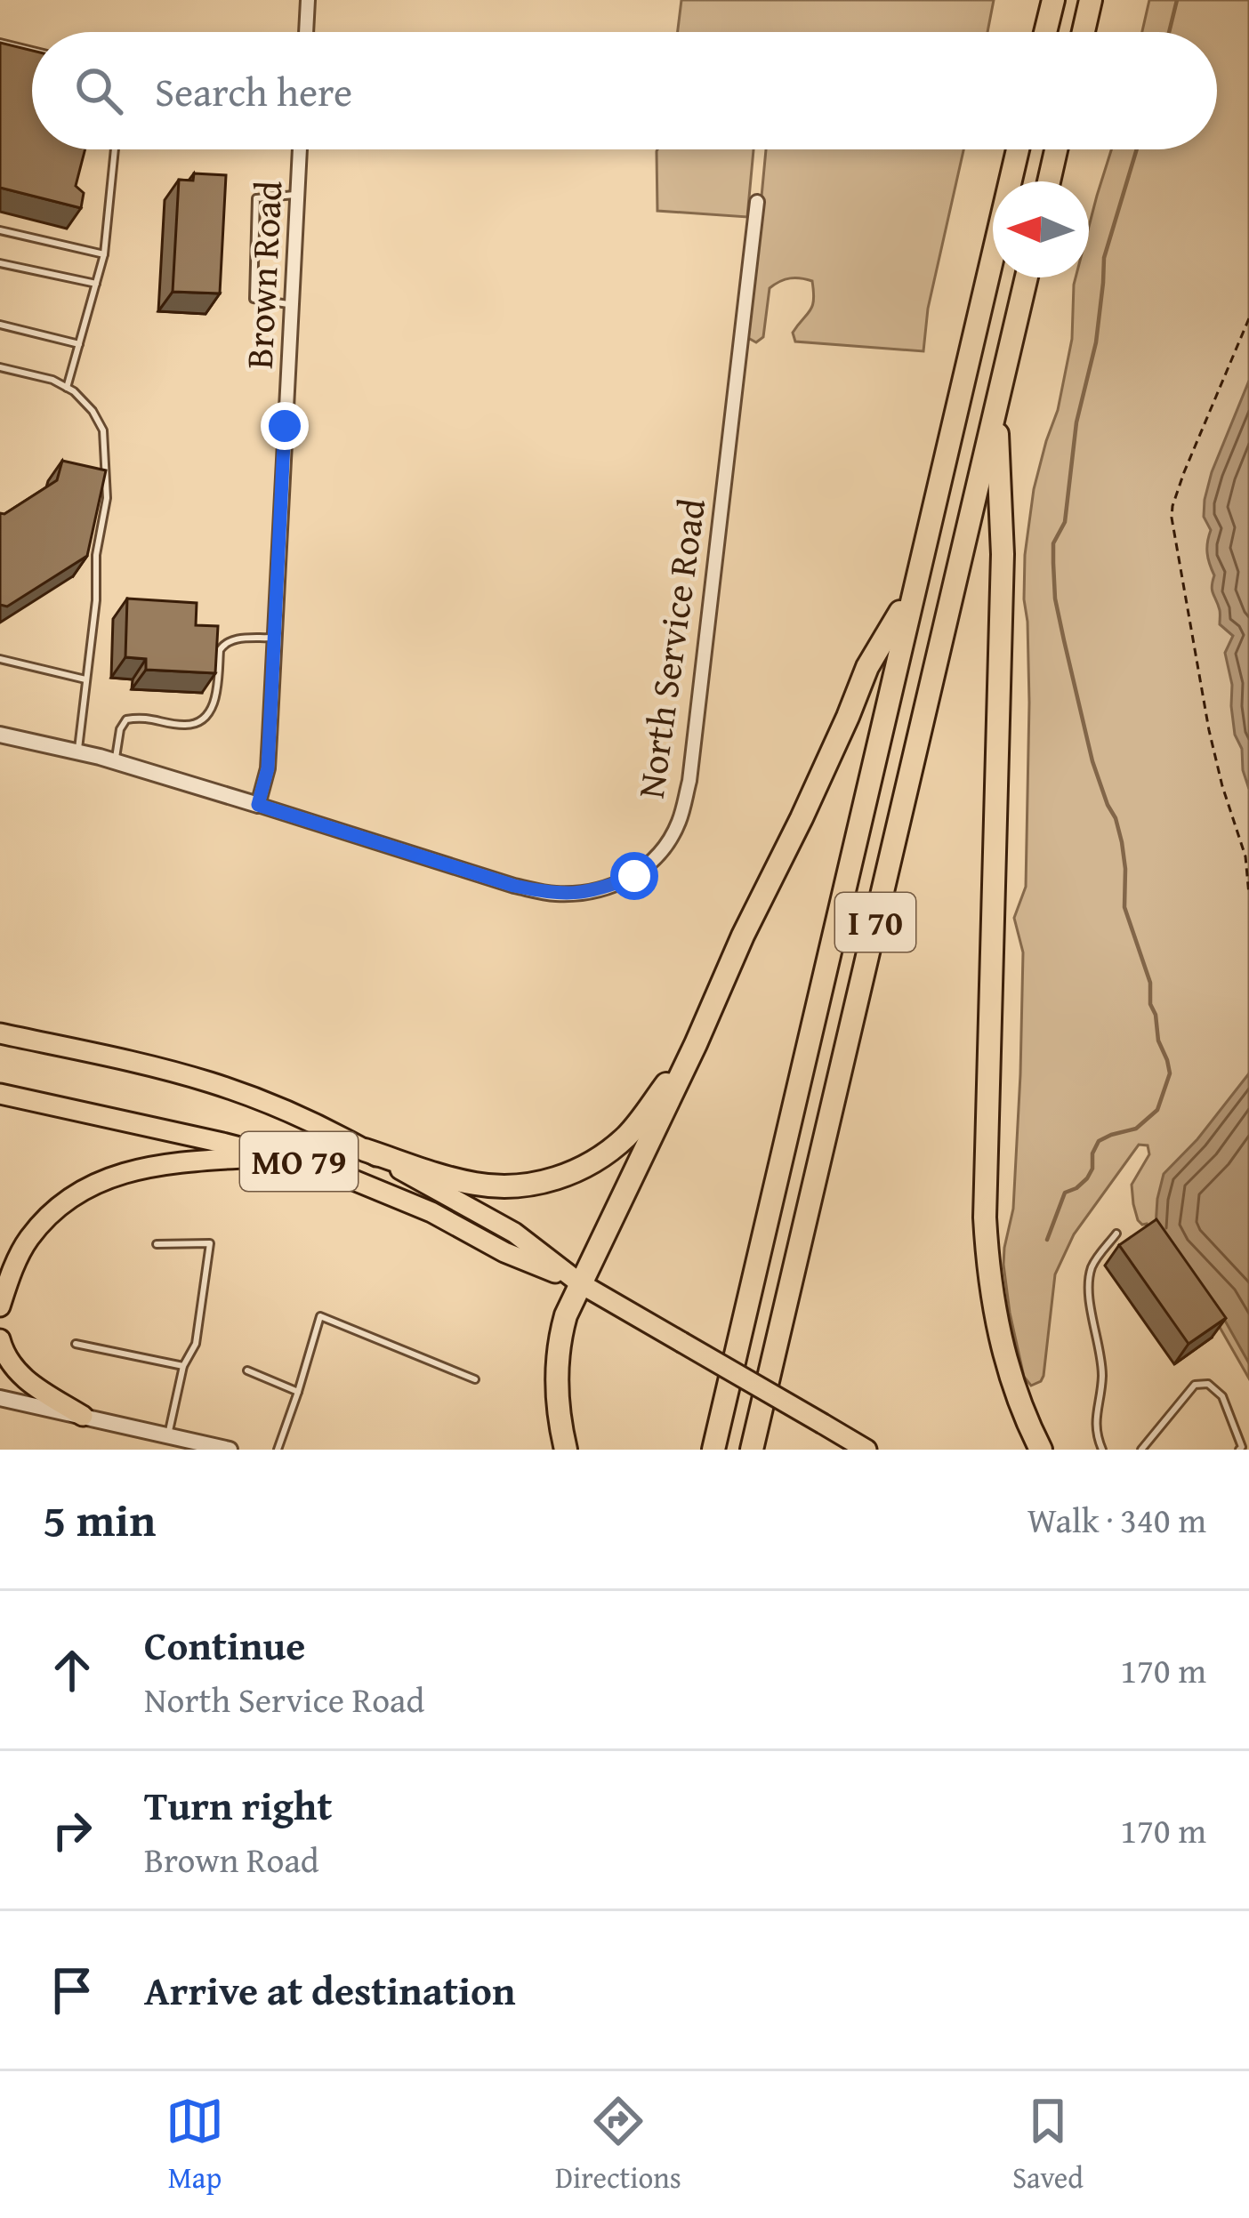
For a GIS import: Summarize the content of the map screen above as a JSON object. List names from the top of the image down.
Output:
{
  "streets": {
    "highway": ["I 70"],
    "main road": ["MO 79"],
    "street": ["Brown Road", "North Service Road"]
  },
  "crossings": [
    ["Brown Road", "North Service Road"]
  ],
  "north": "left",
  "page": {
    "search": "Search here",
    "heading": ["5 min", "Walk · 340 m"],
    "list": [
      ["Continue", "North Service Road", "170 m"],
      ["Turn right", "Brown Road", "170 m"],
      "Arrive at destination"
    ],
    "nav": ["Map", "Directions", "Saved"]
  }
}
